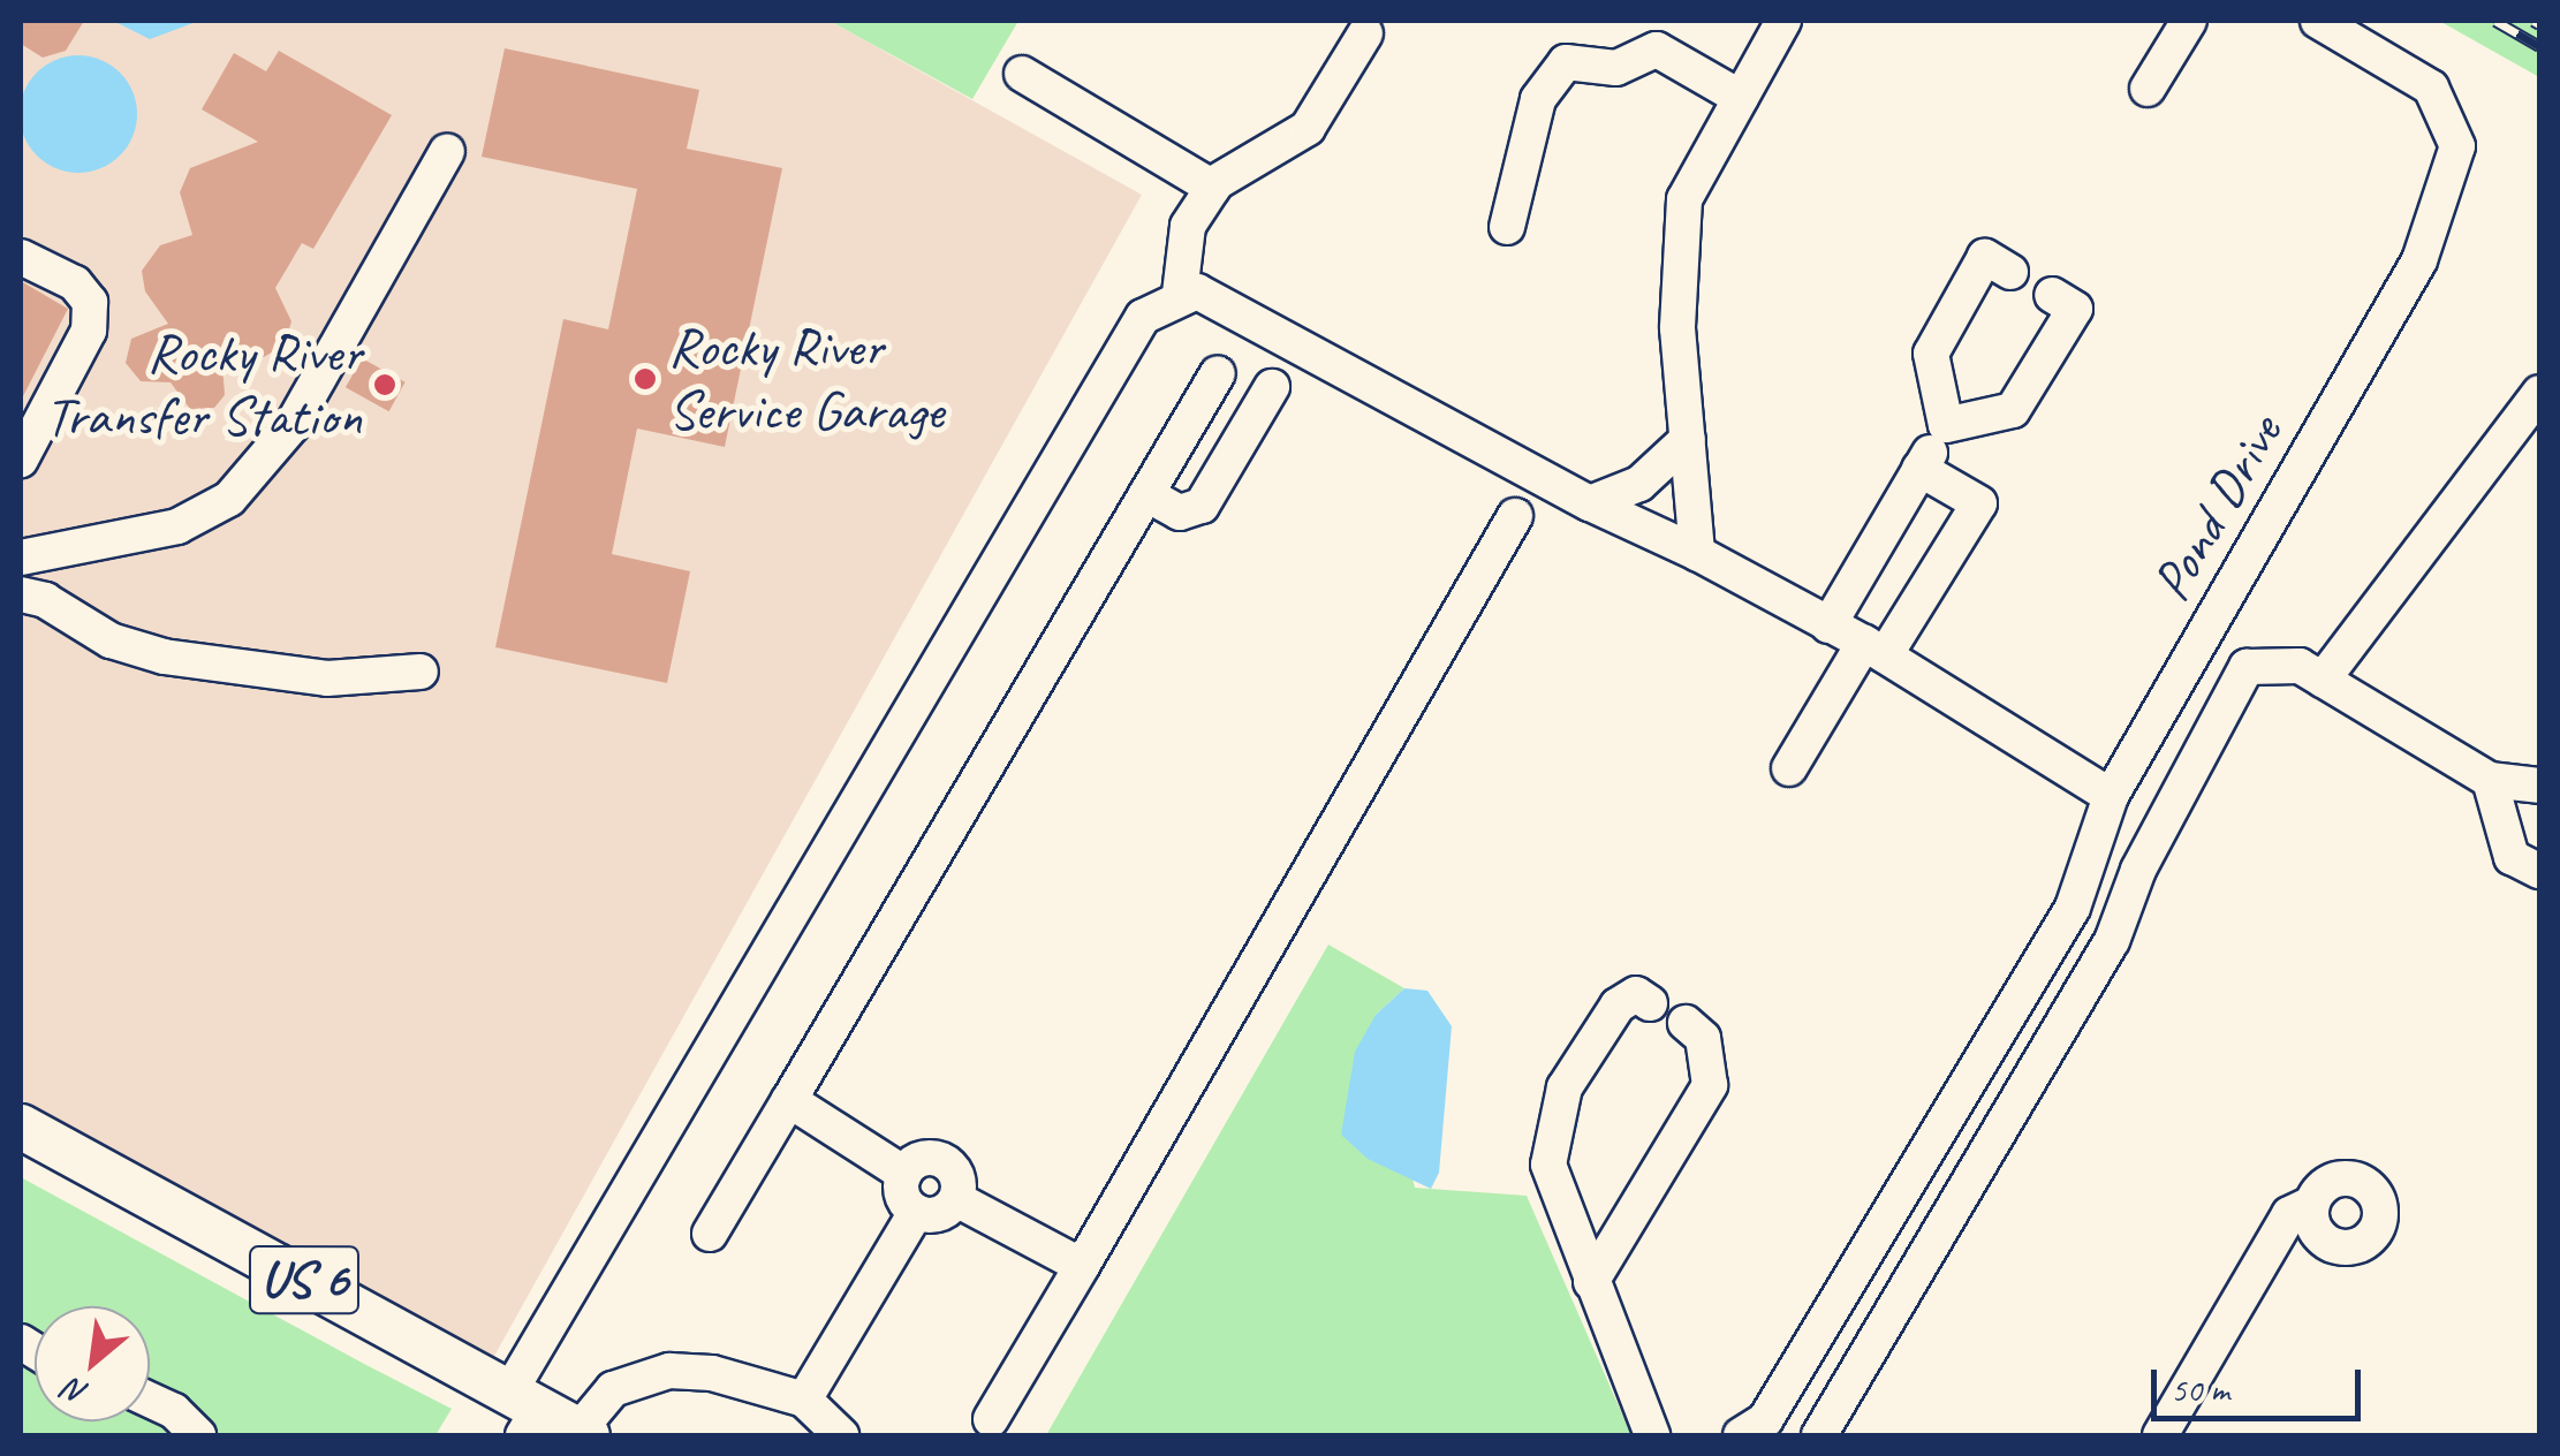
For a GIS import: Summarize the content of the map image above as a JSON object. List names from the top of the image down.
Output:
{
  "streets": {
    "main road": ["US 6"],
    "street": ["Pond Drive"]
  },
  "places": ["Rocky River Service Garage", "Rocky River Transfer Station"],
  "scale_bar": "50 m",
  "north": "bottom left"
}
